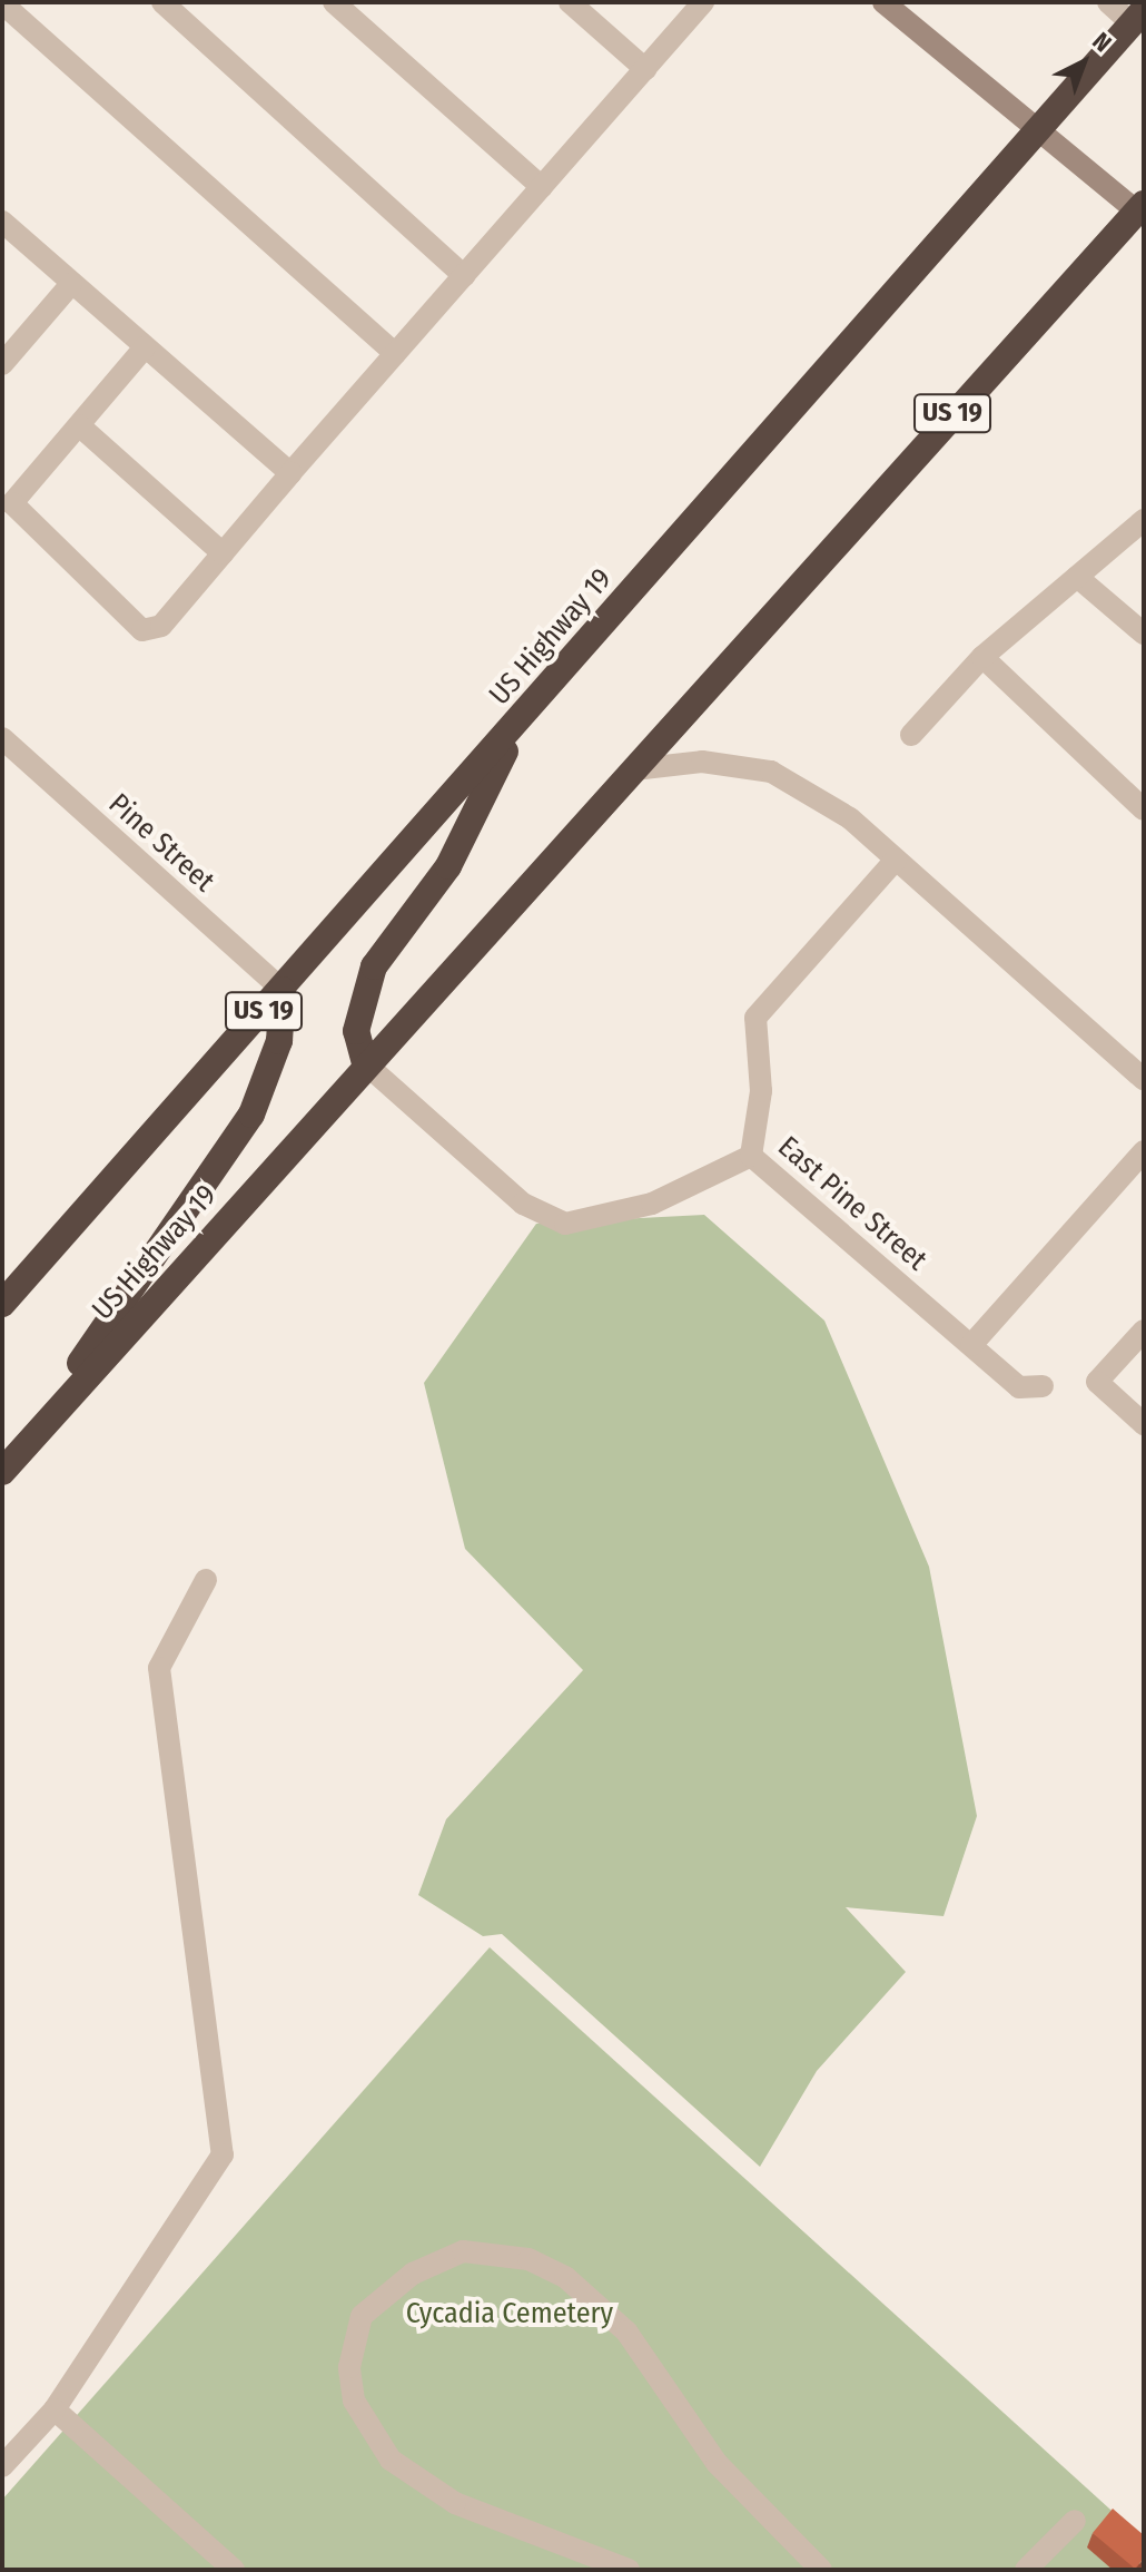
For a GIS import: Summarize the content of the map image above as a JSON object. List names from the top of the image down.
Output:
{
  "streets": {
    "highway": ["US 19", "US Highway 19"],
    "street": ["Pine Street", "East Pine Street"]
  },
  "crossings": [
    ["US Highway 19", "Pine Street"],
    ["US Highway 19", "East Pine Street"]
  ],
  "parks": ["Cycadia Cemetery"],
  "north": "top right"
}
